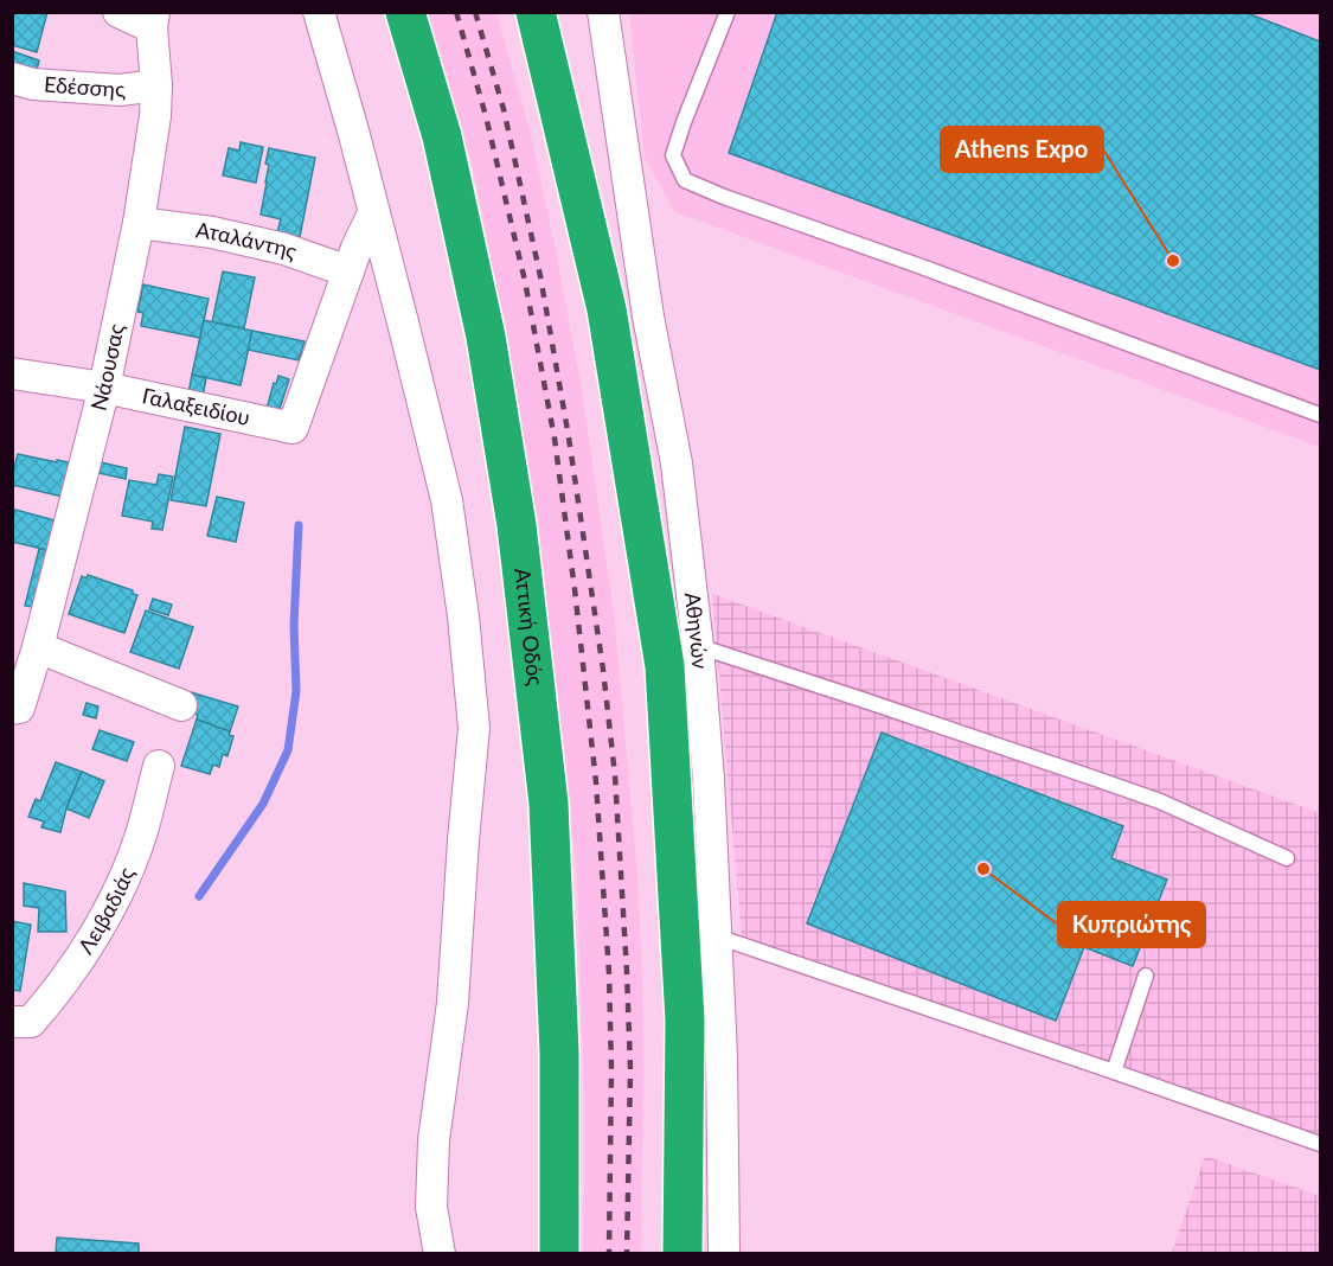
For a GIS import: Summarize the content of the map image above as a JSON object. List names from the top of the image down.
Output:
{
  "streets": {
    "highway": ["Αττική Οδός"],
    "street": [
      "Εδέσσης",
      "Αταλάντης",
      "Νάουσας",
      "Γαλαξειδίου",
      "Αθηνών",
      "Λειβαδιάς"
    ]
  },
  "crossings": [
    ["Εδέσσης", "Νάουσας"],
    ["Αταλάντης", "Νάουσας"],
    ["Αταλάντης", "Γαλαξειδίου"],
    ["Νάουσας", "Γαλαξειδίου"]
  ],
  "places": ["Athens Expo", "Κυπριώτης"]
}
